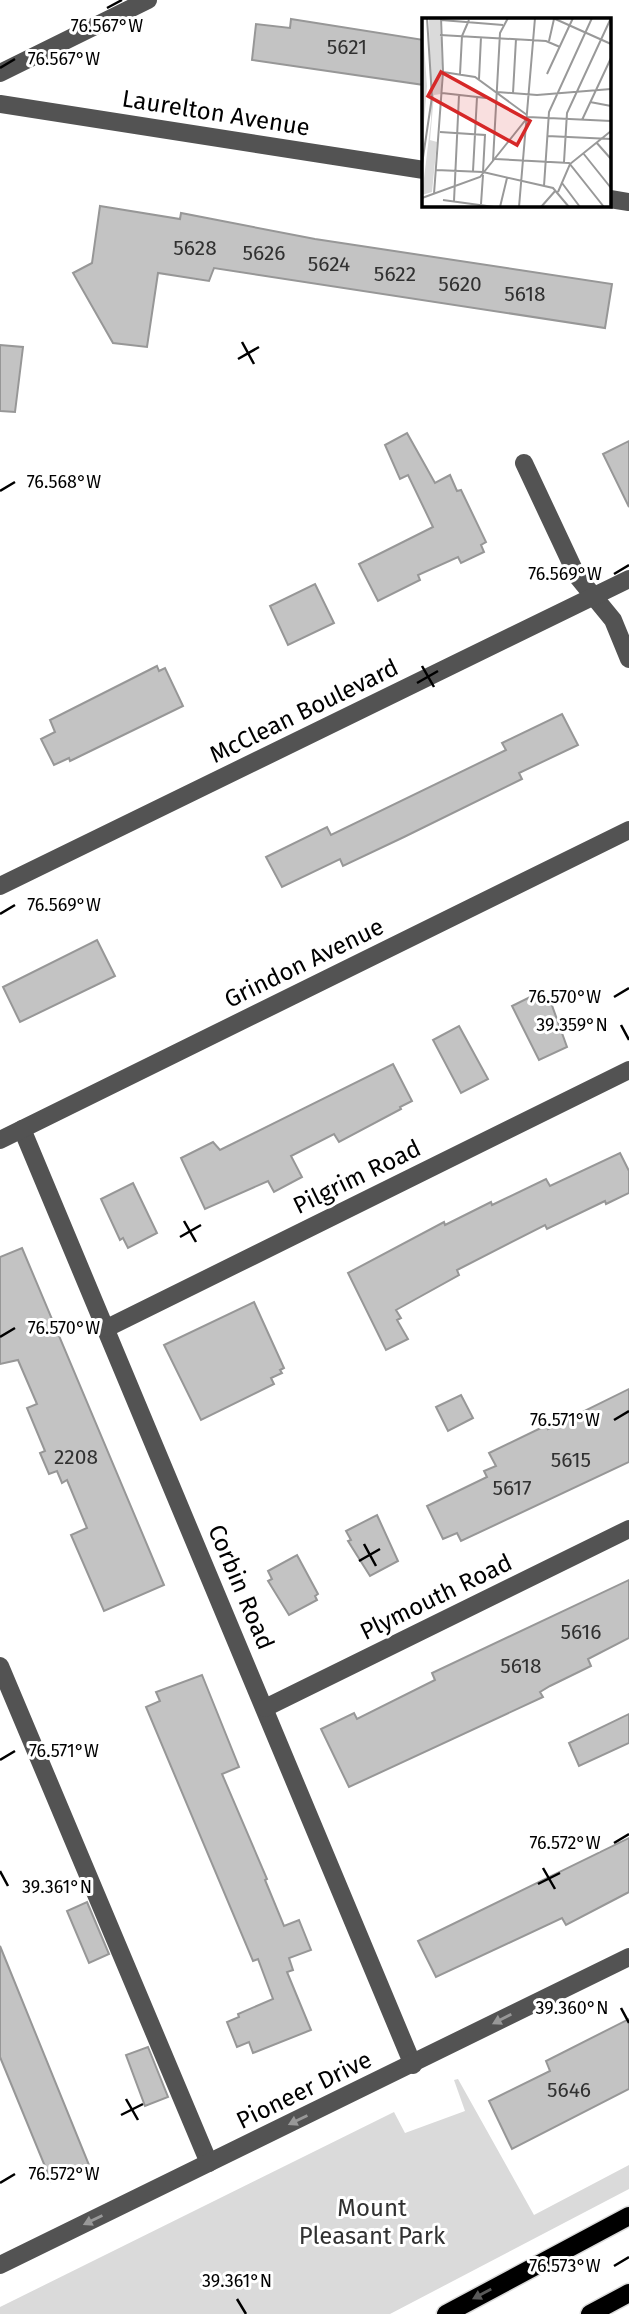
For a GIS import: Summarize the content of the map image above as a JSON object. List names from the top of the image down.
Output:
{
  "streets": {
    "street": [
      "Laurelton Avenue",
      "McClean Boulevard",
      "Grindon Avenue",
      "Pilgrim Road",
      "Corbin Road",
      "Plymouth Road",
      "Pioneer Drive"
    ]
  },
  "crossings": [
    ["Grindon Avenue", "Corbin Road"],
    ["Pilgrim Road", "Corbin Road"],
    ["Corbin Road", "Plymouth Road"],
    ["Corbin Road", "Pioneer Drive"]
  ],
  "one_way": ["Pioneer Drive"],
  "parks": ["Mount Pleasant Park"],
  "house_numbers": [
    "5621",
    "5628",
    "5626",
    "5624",
    "5622",
    "5620",
    "5618",
    "2208",
    "5615",
    "5617",
    "5616",
    "5618",
    "5646"
  ],
  "coordinates": [
    "76.567°W",
    "76.568°W",
    "76.569°W",
    "76.570°W",
    "39.359°N",
    "76.571°W",
    "76.572°W",
    "39.361°N",
    "39.360°N",
    "76.573°W"
  ]
}
